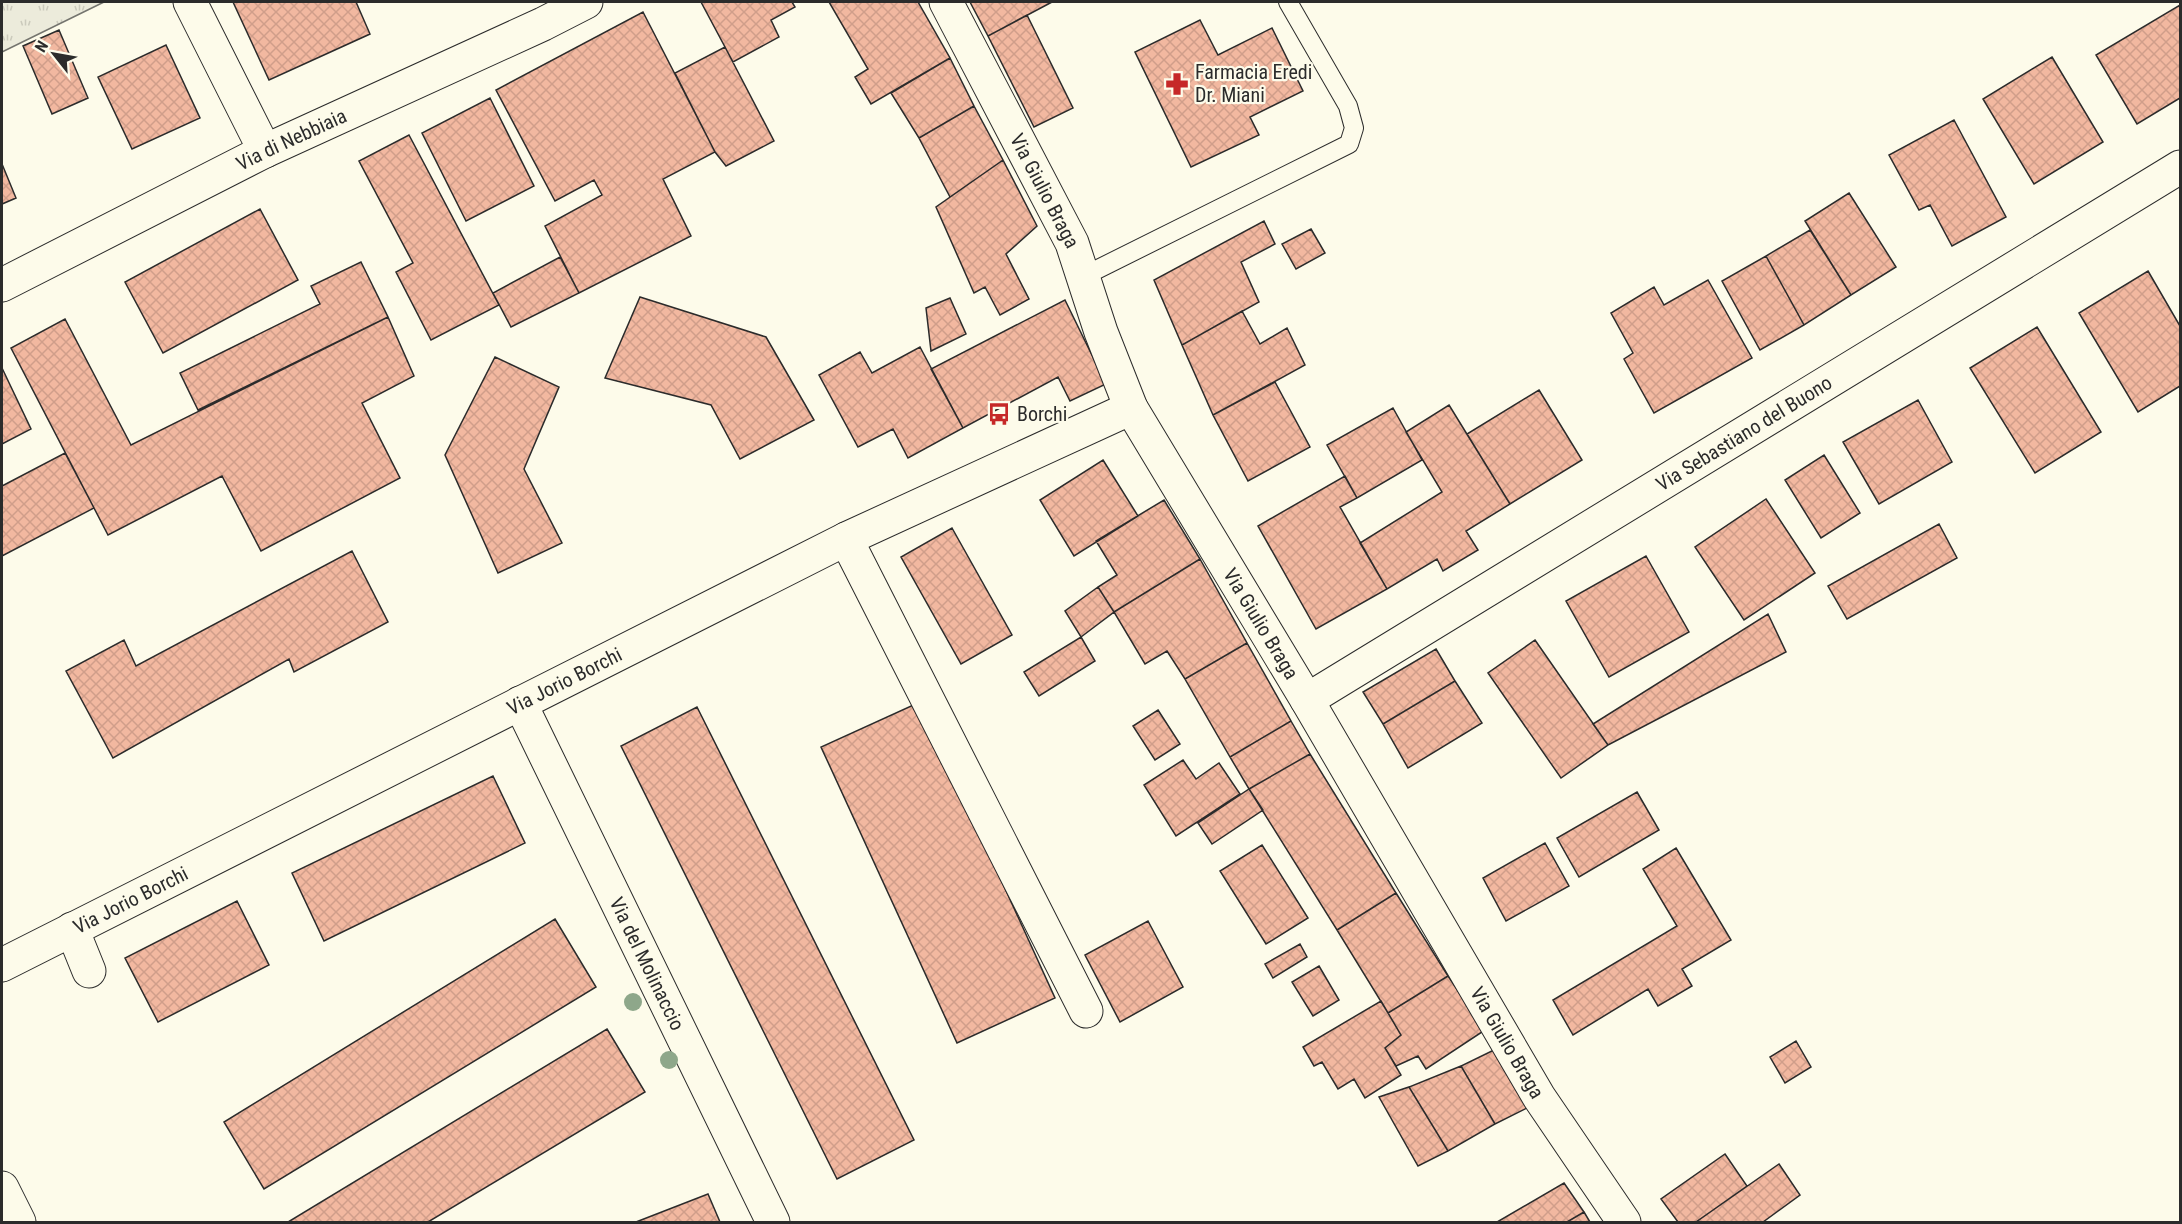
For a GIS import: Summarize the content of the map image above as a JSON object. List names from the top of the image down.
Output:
{
  "streets": {
    "street": [
      "Via di Nebbiaia",
      "Via Giulio Braga",
      "Via Sebastiano del Buono",
      "Via Jorio Borchi",
      "Via del Molinaccio"
    ]
  },
  "crossings": [
    ["Via Giulio Braga", "Via Sebastiano del Buono"],
    ["Via Giulio Braga", "Via Jorio Borchi"],
    ["Via Jorio Borchi", "Via del Molinaccio"]
  ],
  "places": {
    "pharmacy": ["Farmacia Eredi Dr. Miani"],
    "bus stop": ["Borchi"]
  },
  "north": "top left"
}
